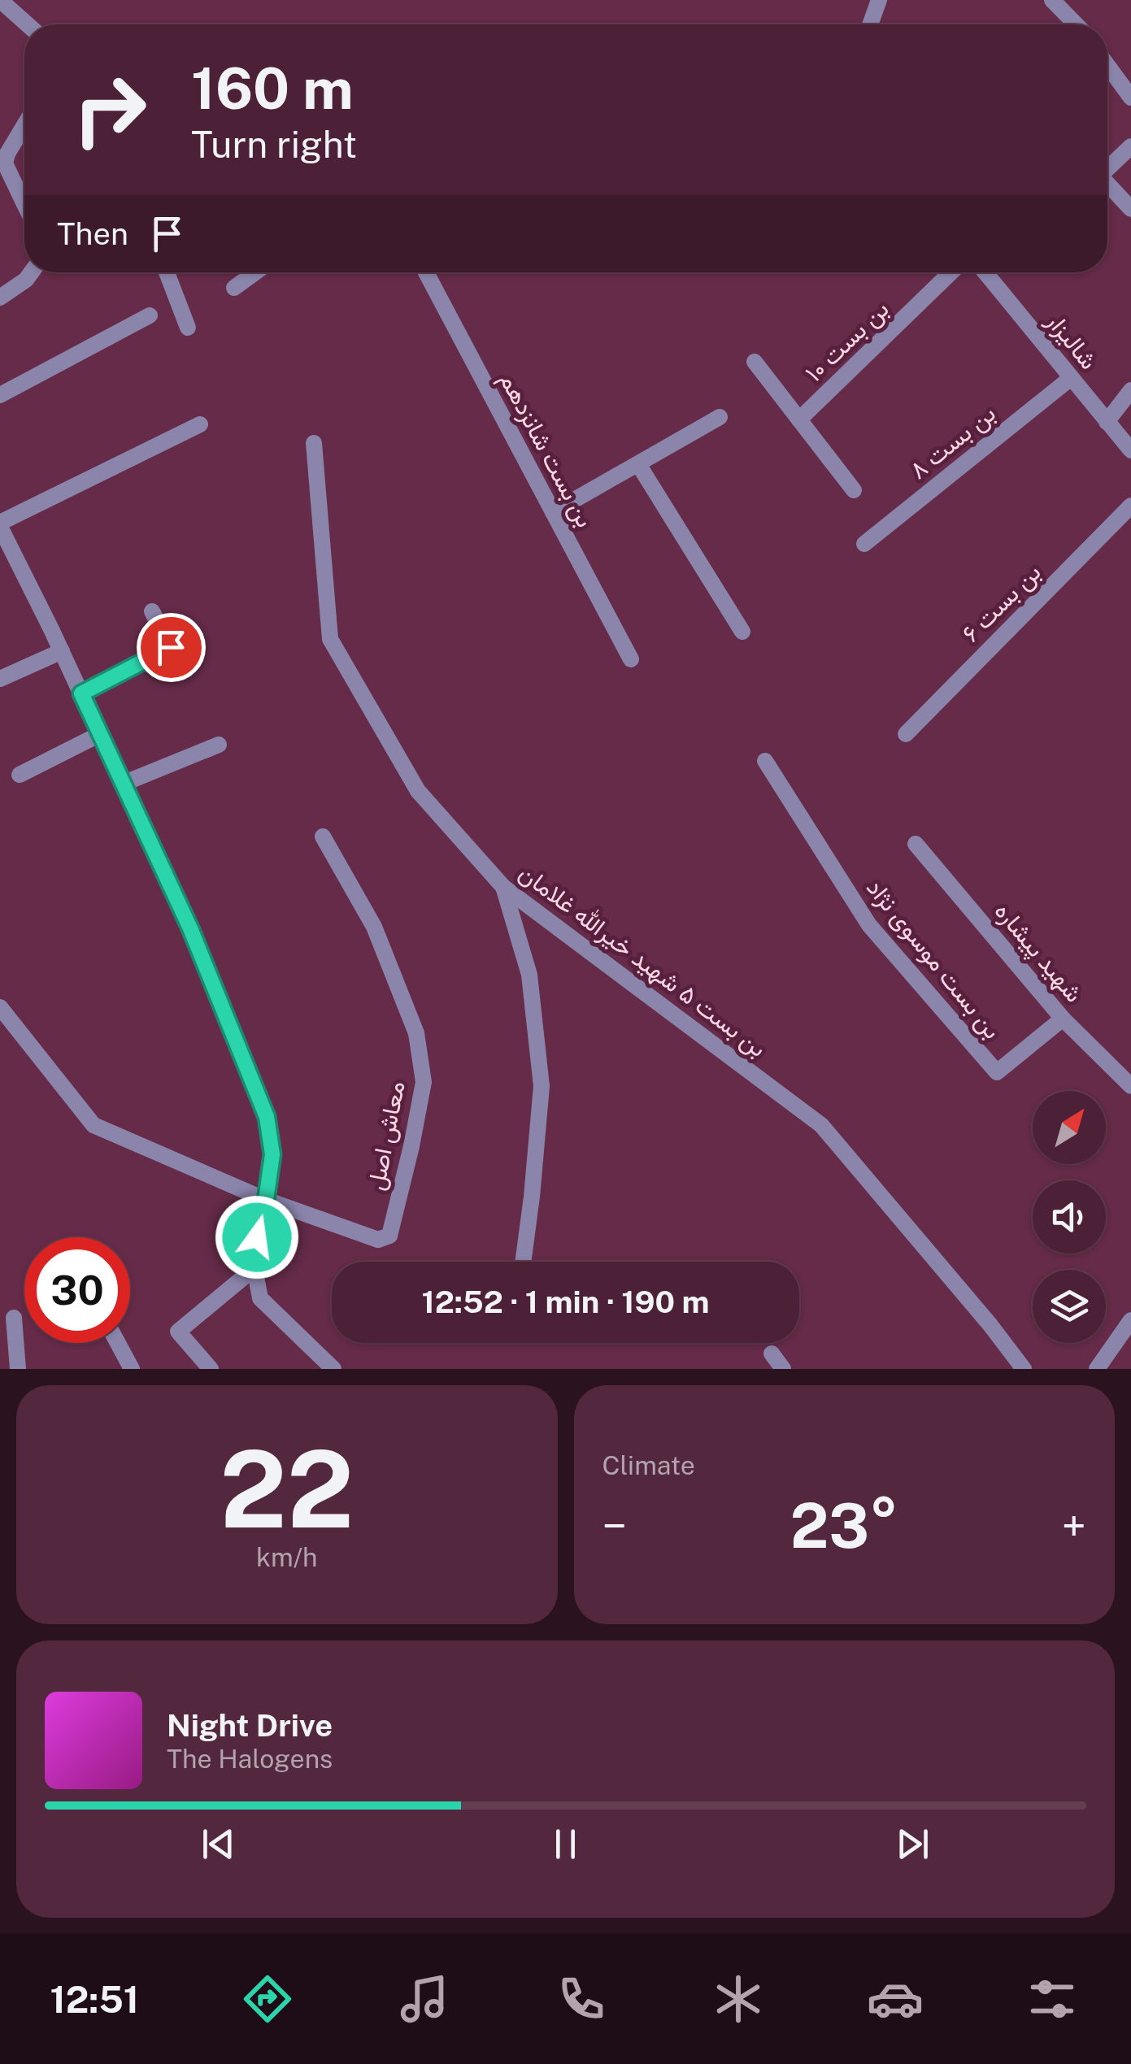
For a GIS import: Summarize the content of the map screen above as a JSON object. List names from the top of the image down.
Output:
{
  "streets": {
    "street": [
      "بن بست ۱۰",
      "شالیزار",
      "بن بست ۸",
      "بن بست شانزدهم",
      "بن بست ۶",
      "شهید پیشاره",
      "بن بست موسوی نژاد",
      "بن بست ۵ شهید خیرالله غلامان",
      "معاش اصل"
    ]
  },
  "crossings": [
    ["شالیزار", "بن بست ۸"],
    ["شهید پیشاره", "بن بست موسوی نژاد"]
  ],
  "north": "top right",
  "page": {
    "turn": ["160 m", "Turn right"],
    "then": "Then",
    "limit": "30",
    "trip": "12:52 · 1 min · 190 m",
    "tile": [
      ["22", "km/h"],
      "Climate"
    ],
    "heat": ["−", "23°", "+"],
    "song": ["Night Drive", "The Halogens"],
    "tabs": "12:51"
  }
}
